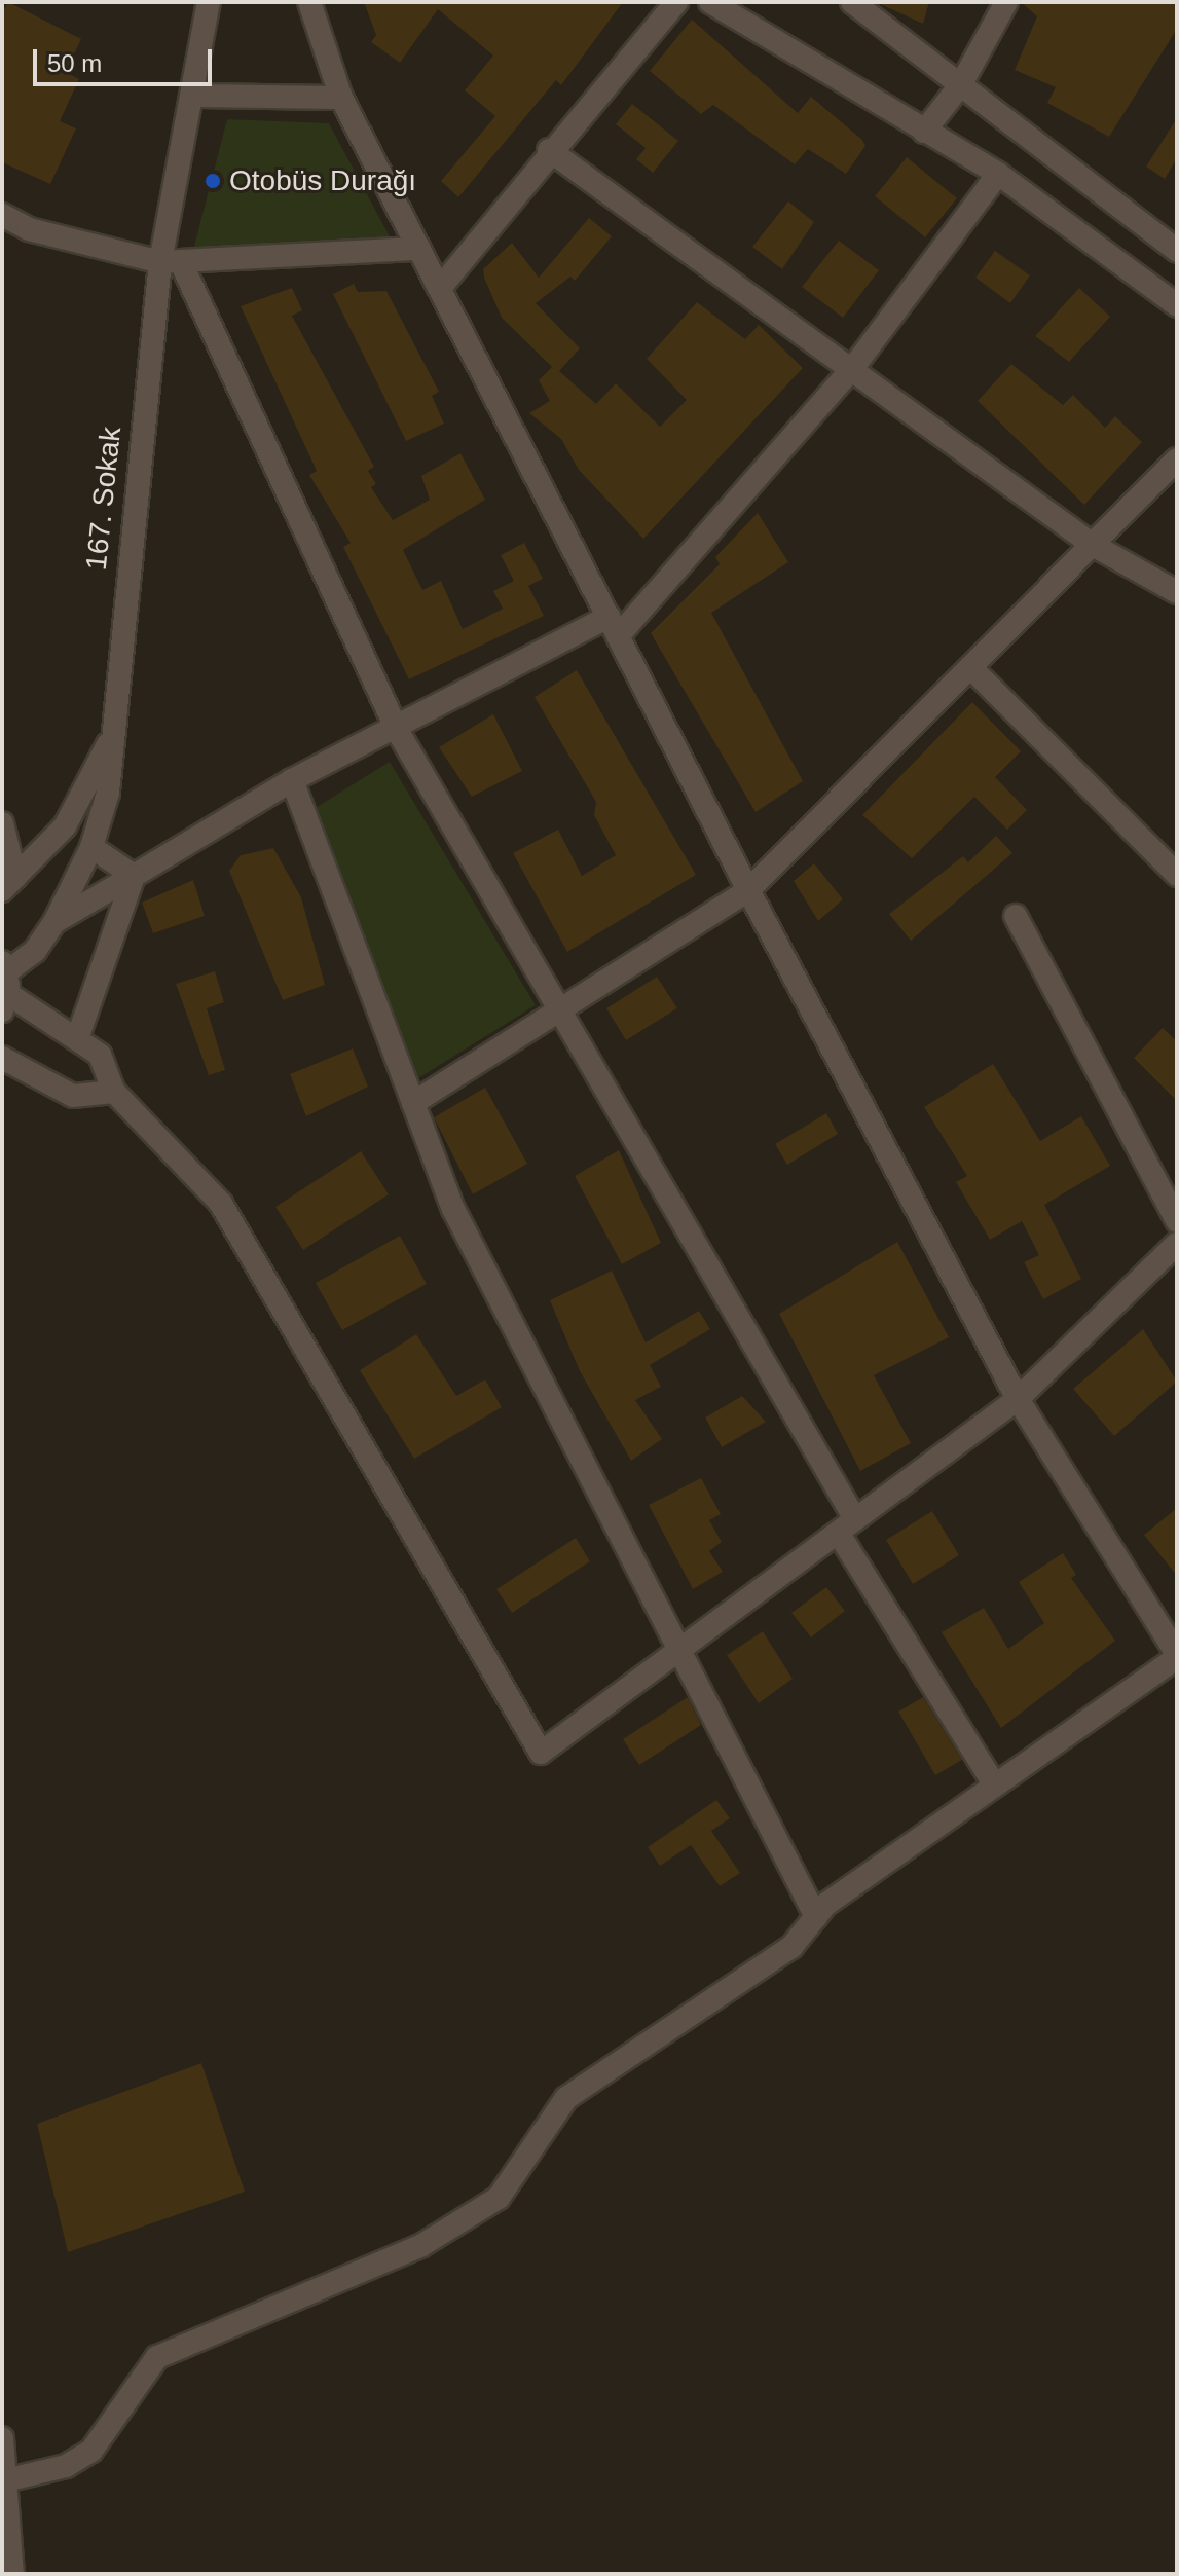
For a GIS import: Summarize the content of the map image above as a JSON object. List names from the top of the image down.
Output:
{
  "streets": {
    "street": ["167. Sokak"]
  },
  "places": ["Otobüs Durağı"],
  "scale_bar": "50 m"
}
